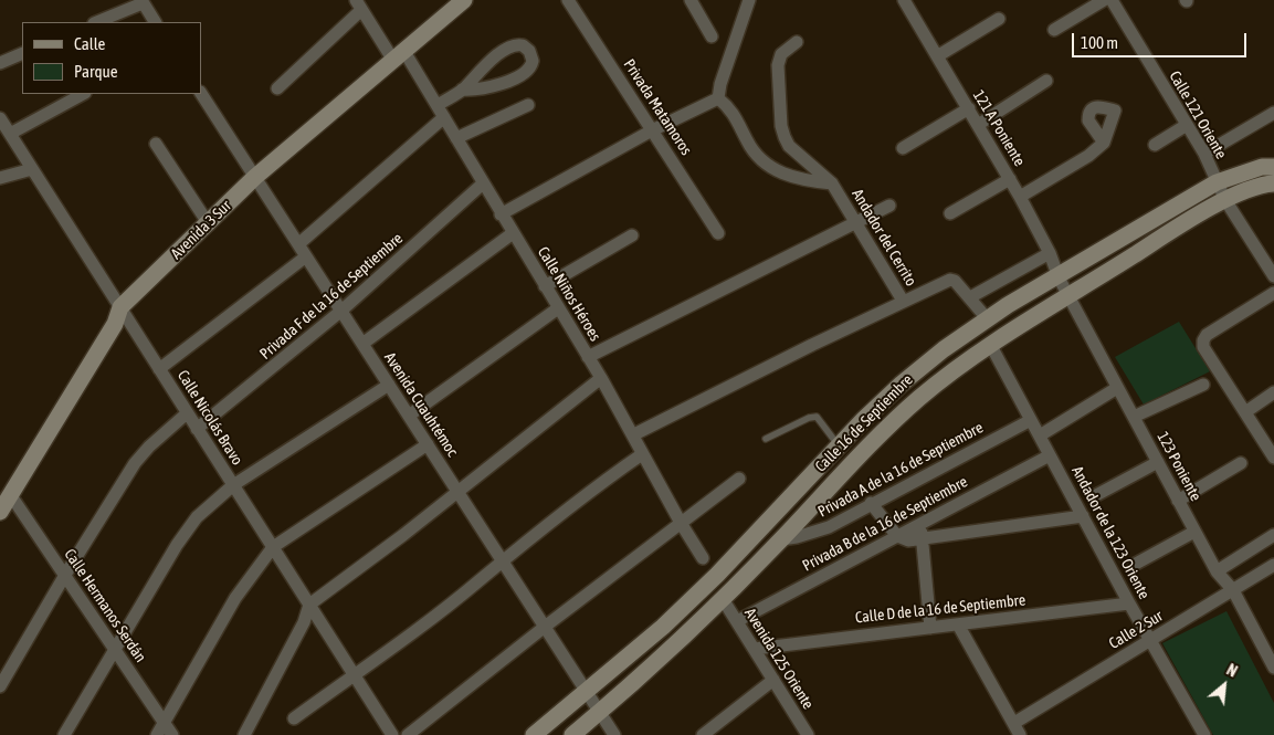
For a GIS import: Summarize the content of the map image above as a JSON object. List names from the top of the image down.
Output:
{
  "streets": {
    "main road": ["Avenida 3 Sur", "Calle 16 de Septiembre"],
    "street": [
      "Privada Matamoros",
      "Calle 121 Oriente",
      "121 A Poniente",
      "Andador del Cerrito",
      "Calle Niños Héroes",
      "Privada F de la 16 de Septiembre",
      "Avenida Cuauhtémoc",
      "Calle Nicolás Bravo",
      "123 Poniente",
      "Privada A de la 16 de Septiembre",
      "Privada B de la 16 de Septiembre",
      "Andador de la 123 Oriente",
      "Calle Hermanos Serdán",
      "Calle D de la 16 de Septiembre",
      "Calle 2 Sur",
      "Avenida 125 Oriente"
    ]
  },
  "crossings": [
    ["Calle 121 Oriente", "Calle 16 de Septiembre"],
    ["121 A Poniente", "Calle 16 de Septiembre"],
    ["121 A Poniente", "123 Poniente"],
    ["Avenida 3 Sur", "Calle Niños Héroes"],
    ["Avenida 3 Sur", "Avenida Cuauhtémoc"],
    ["Avenida 3 Sur", "Calle Nicolás Bravo"],
    ["Avenida 3 Sur", "Calle Hermanos Serdán"],
    ["Calle Niños Héroes", "Privada F de la 16 de Septiembre"],
    ["Privada F de la 16 de Septiembre", "Avenida Cuauhtémoc"],
    ["Privada F de la 16 de Septiembre", "Calle Nicolás Bravo"],
    ["Avenida Cuauhtémoc", "Calle 16 de Septiembre"],
    ["Calle 16 de Septiembre", "123 Poniente"],
    ["Calle 16 de Septiembre", "Privada A de la 16 de Septiembre"],
    ["Calle 16 de Septiembre", "Andador de la 123 Oriente"],
    ["Calle 16 de Septiembre", "Avenida 125 Oriente"],
    ["123 Poniente", "Calle 2 Sur"],
    ["Privada A de la 16 de Septiembre", "Andador de la 123 Oriente"],
    ["Privada B de la 16 de Septiembre", "Andador de la 123 Oriente"],
    ["Privada B de la 16 de Septiembre", "Avenida 125 Oriente"],
    ["Andador de la 123 Oriente", "Calle D de la 16 de Septiembre"],
    ["Andador de la 123 Oriente", "Calle 2 Sur"],
    ["Calle D de la 16 de Septiembre", "Avenida 125 Oriente"]
  ],
  "legend": ["Calle", "Parque"],
  "scale_bar": "100 m",
  "north": "top right"
}
